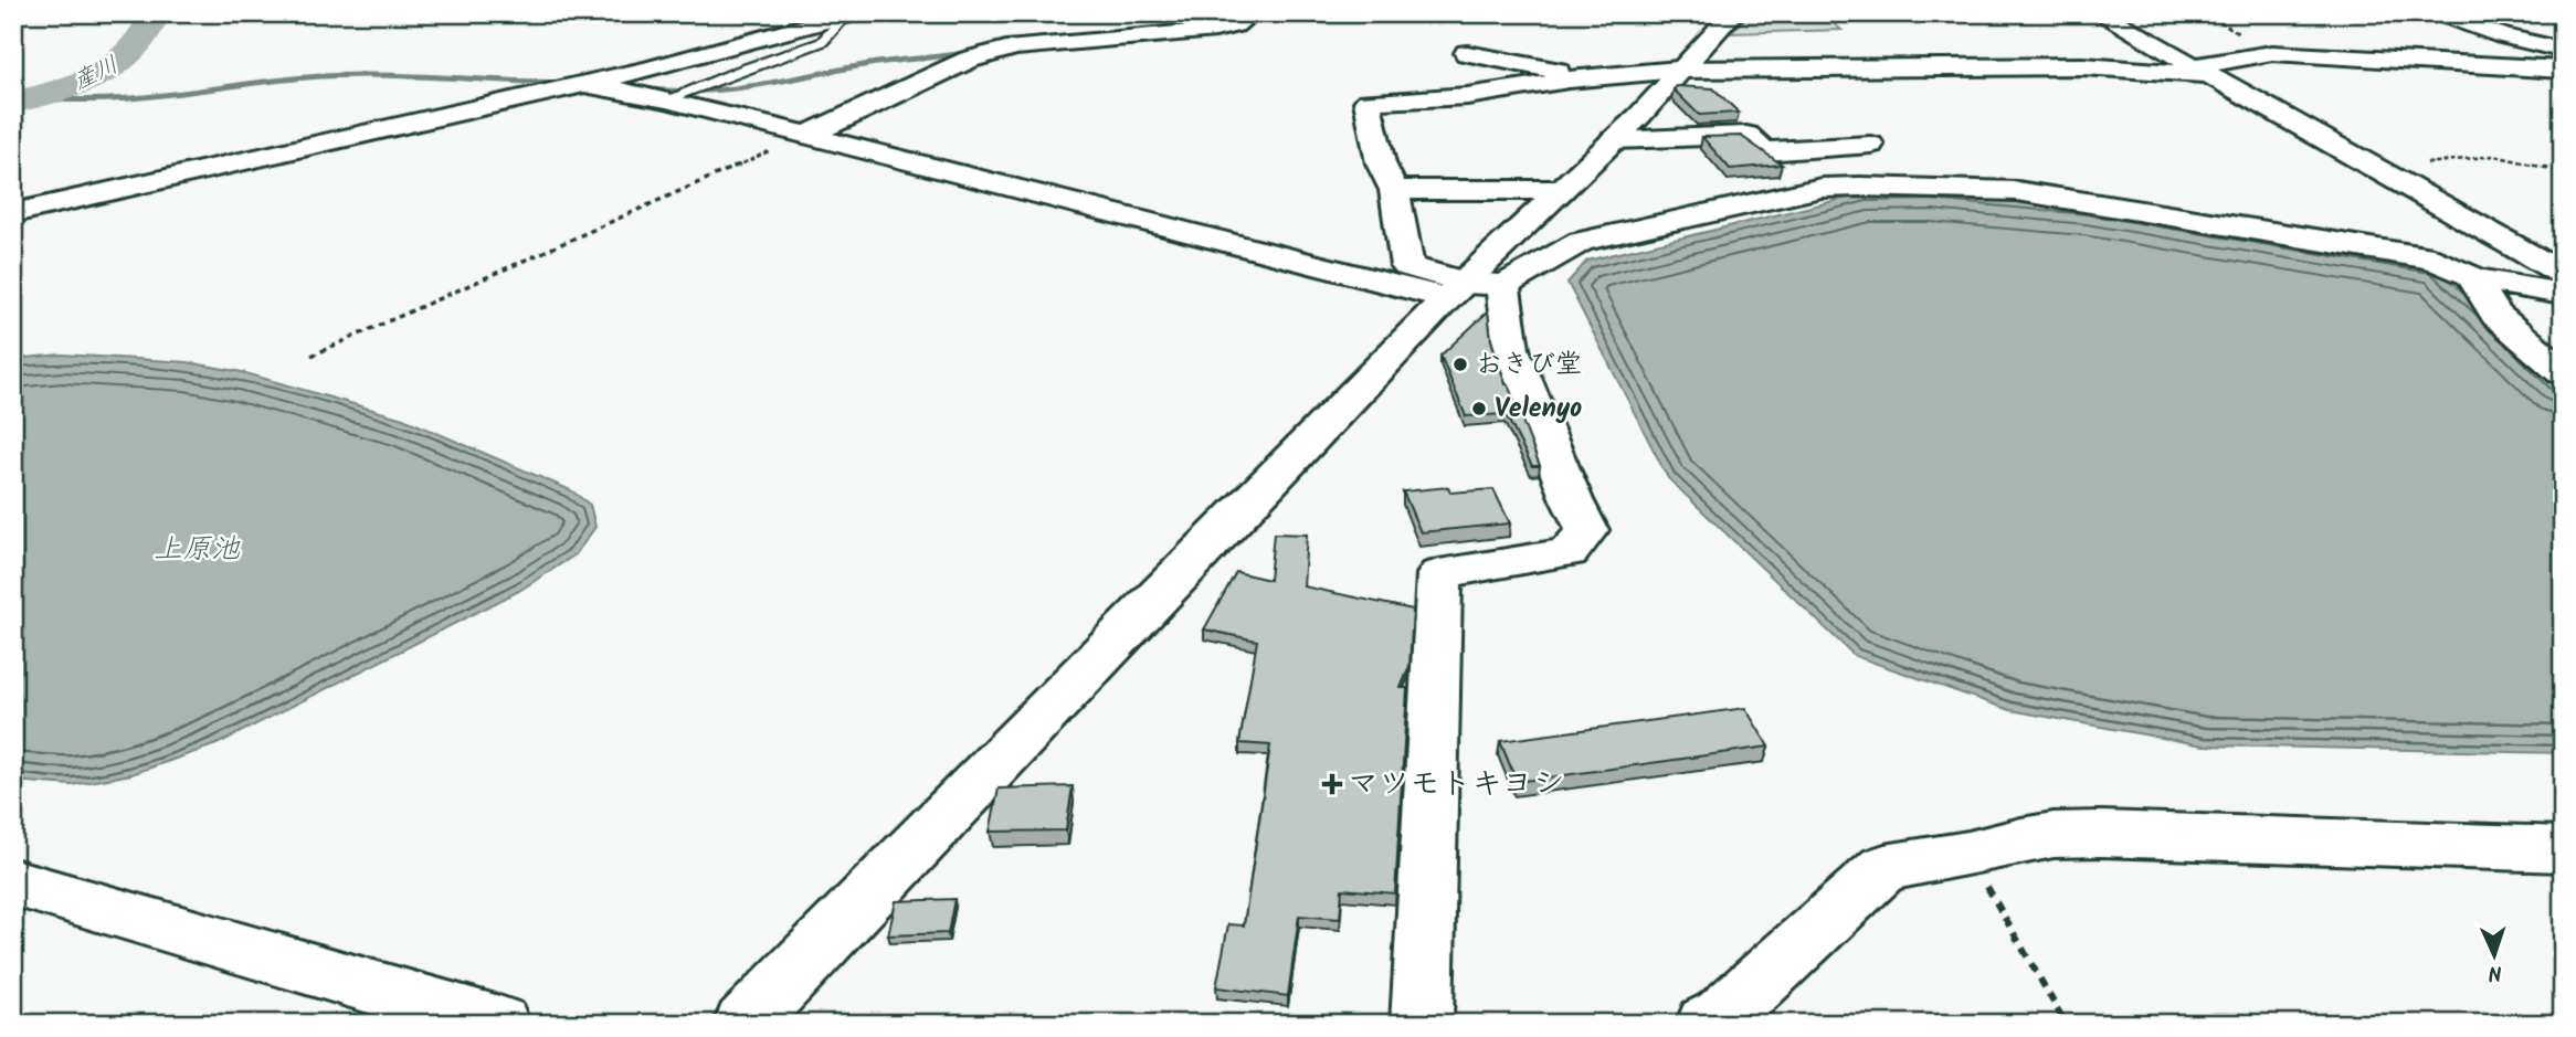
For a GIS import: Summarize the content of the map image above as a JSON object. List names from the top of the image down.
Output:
{
  "water": ["産川", "上原池"],
  "places": {
    "other": ["おきび堂", "Velenyo"],
    "health": ["マツモトキヨシ"]
  },
  "north": "bottom"
}
